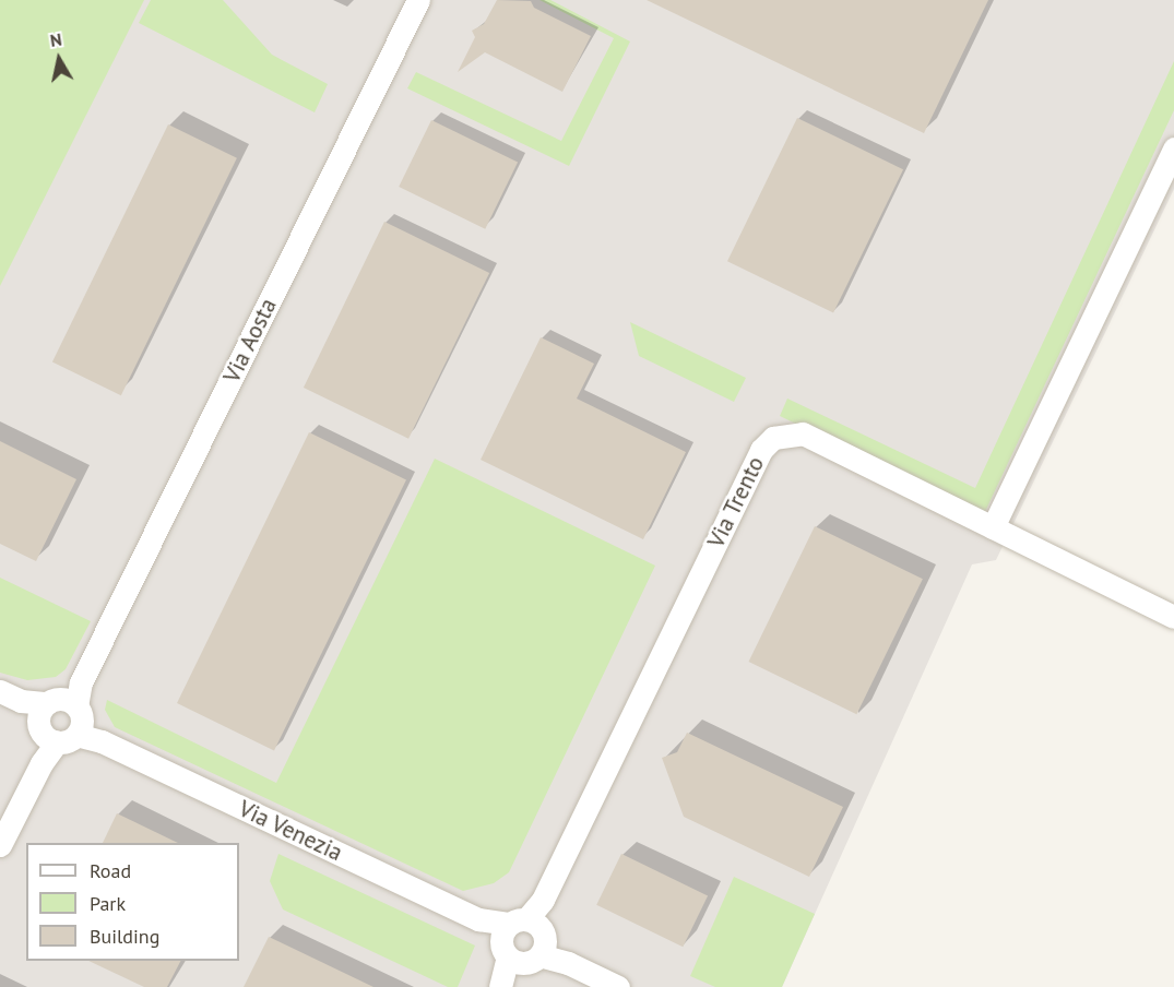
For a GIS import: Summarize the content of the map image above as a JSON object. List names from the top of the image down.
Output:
{
  "streets": {
    "street": ["Via Aosta", "Via Trento", "Via Venezia"]
  },
  "crossings": [
    ["Via Aosta", "Via Venezia"],
    ["Via Trento", "Via Venezia"]
  ],
  "legend": ["Road", "Park", "Building"],
  "north": "top"
}
